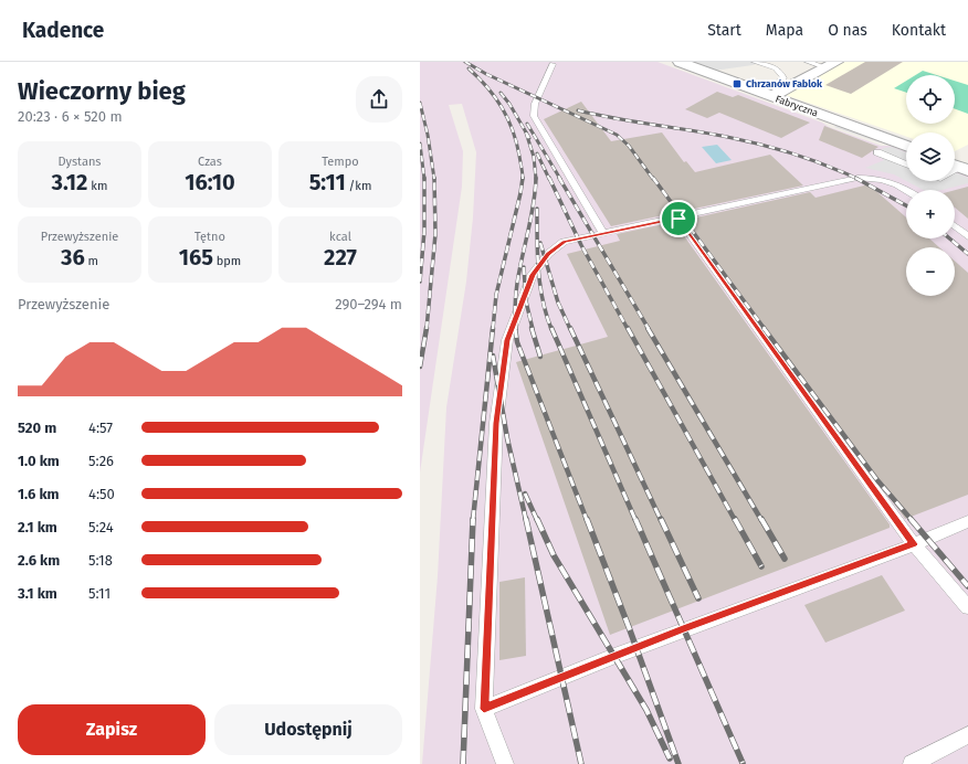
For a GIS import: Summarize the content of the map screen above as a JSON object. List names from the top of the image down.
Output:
{
  "streets": {
    "street": ["Fabryczna"]
  },
  "places": {
    "transit": ["Chrzanów Fablok"]
  },
  "page": {
    "header": "Kadence",
    "nav": [
      "Start",
      "Mapa",
      "O nas",
      "Kontakt"
    ],
    "heading": ["Wieczorny bieg", "20:23 · 6 × 520 m"],
    "map_buttons": ["+", "−"],
    "stats": [
      ["Dystans", "3.12 km"],
      ["Czas", "16:10"],
      ["Tempo", "5:11 /km"],
      ["Przewyższenie", "36 m"],
      ["Tętno", "165 bpm"],
      ["kcal", "227"]
    ],
    "chart": ["Przewyższenie", "290–294 m"],
    "list": [
      {
        "name": "520 m",
        "note": "4:57"
      },
      {
        "name": "1.0 km",
        "note": "5:26"
      },
      {
        "name": "1.6 km",
        "note": "4:50"
      },
      {
        "name": "2.1 km",
        "note": "5:24"
      },
      {
        "name": "2.6 km",
        "note": "5:18"
      },
      {
        "name": "3.1 km",
        "note": "5:11"
      }
    ],
    "buttons": ["Zapisz", "Udostępnij"]
  }
}
